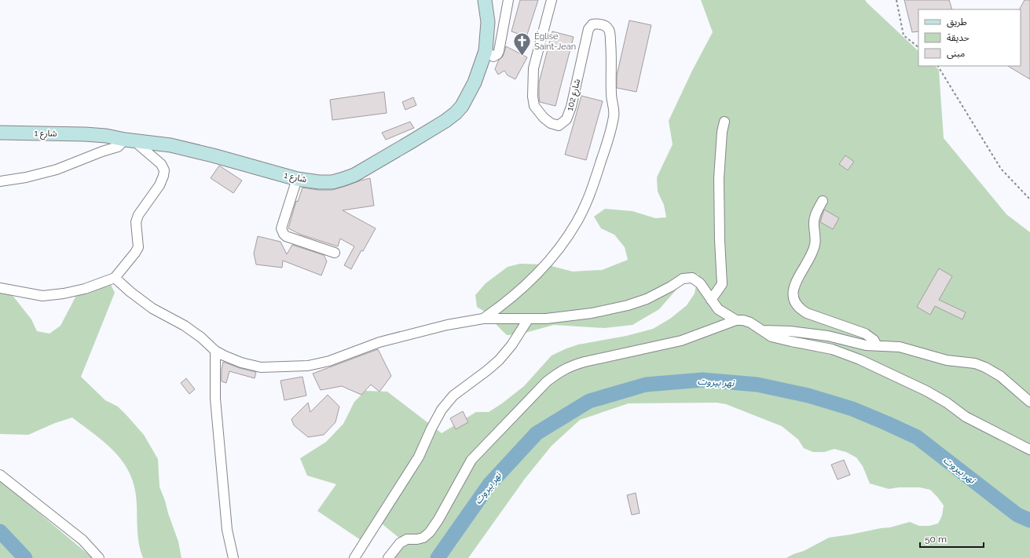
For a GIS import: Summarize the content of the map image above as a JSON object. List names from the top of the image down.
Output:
{
  "streets": {
    "street": ["شارع 102", "شارع 1"]
  },
  "water": ["نهر بيروت"],
  "places": {
    "church": ["Église Saint-Jean"]
  },
  "legend": ["طريق", "حديقة", "مبنى"],
  "scale_bar": "50 m"
}
